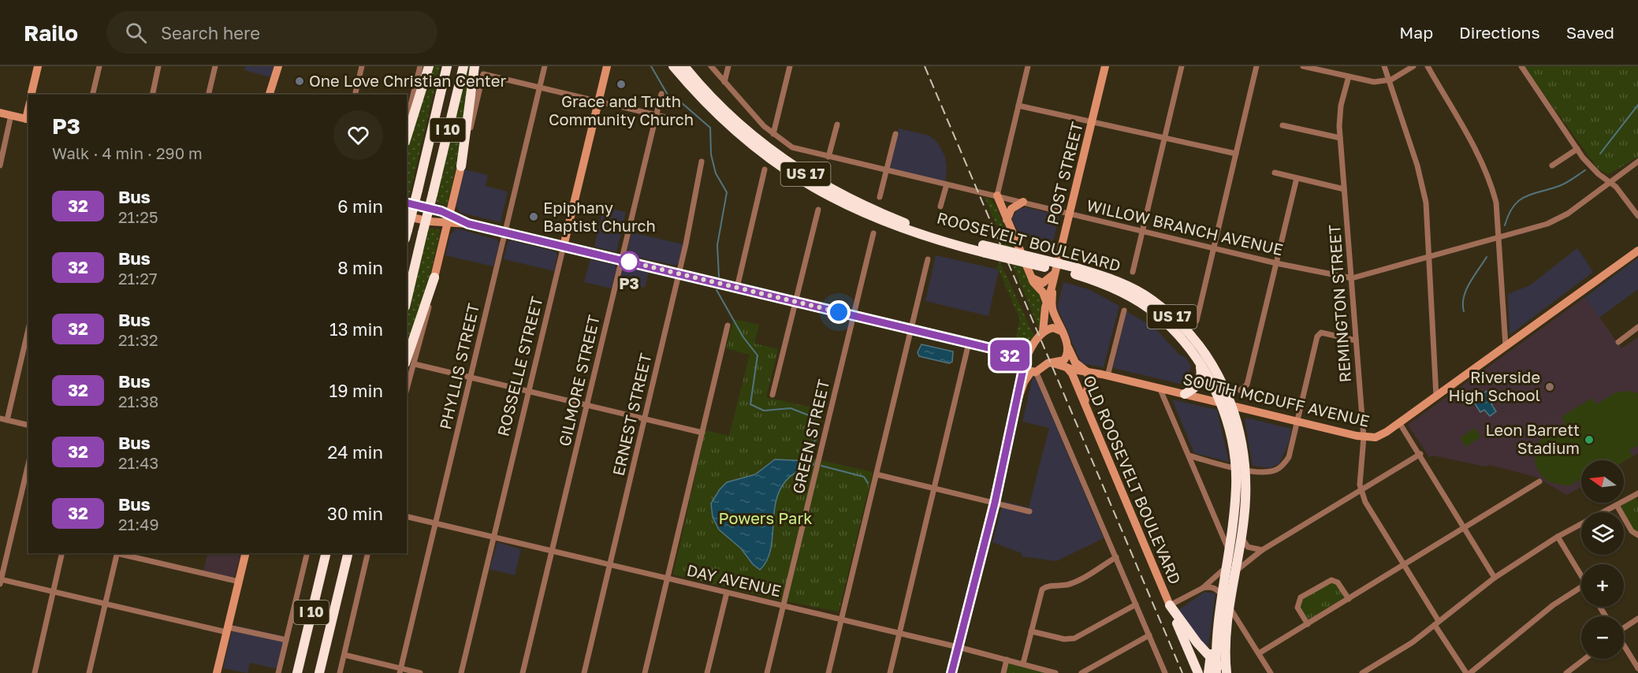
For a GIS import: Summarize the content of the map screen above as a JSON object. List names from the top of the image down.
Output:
{
  "streets": {
    "highway": ["I 10", "US 17", "ROOSEVELT BOULEVARD"],
    "main road": [
      "POST STREET",
      "ROSSELLE STREET",
      "SOUTH MCDUFF AVENUE",
      "OLD ROOSEVELT BOULEVARD"
    ],
    "street": [
      "WILLOW BRANCH AVENUE",
      "REMINGTON STREET",
      "PHYLLIS STREET",
      "GILMORE STREET",
      "ERNEST STREET",
      "GREEN STREET",
      "DAY AVENUE"
    ]
  },
  "crossings": [
    ["POST STREET", "WILLOW BRANCH AVENUE"],
    ["POST STREET", "OLD ROOSEVELT BOULEVARD"],
    ["WILLOW BRANCH AVENUE", "REMINGTON STREET"],
    ["ROOSEVELT BOULEVARD", "SOUTH MCDUFF AVENUE"],
    ["REMINGTON STREET", "SOUTH MCDUFF AVENUE"],
    ["PHYLLIS STREET", "DAY AVENUE"],
    ["ROSSELLE STREET", "DAY AVENUE"],
    ["GILMORE STREET", "DAY AVENUE"],
    ["SOUTH MCDUFF AVENUE", "OLD ROOSEVELT BOULEVARD"],
    ["ERNEST STREET", "DAY AVENUE"],
    ["GREEN STREET", "DAY AVENUE"]
  ],
  "parks": ["Powers Park"],
  "places": [
    "One Love Christian Center",
    "Grace and Truth Community Church",
    "Epiphany Baptist Church",
    "P3",
    "Riverside High School",
    "Leon Barrett Stadium"
  ],
  "lines": ["bus line 32"],
  "north": "left",
  "page": {
    "header": "Railo",
    "search": "Search here",
    "nav": ["Map", "Directions", "Saved"],
    "on_map": "32",
    "heading": ["P3", "Walk · 4 min · 290 m"],
    "list": [
      {
        "mark": "32",
        "name": "Bus",
        "note": "21:25",
        "value": "6 min"
      },
      {
        "mark": "32",
        "name": "Bus",
        "note": "21:27",
        "value": "8 min"
      },
      {
        "mark": "32",
        "name": "Bus",
        "note": "21:32",
        "value": "13 min"
      },
      {
        "mark": "32",
        "name": "Bus",
        "note": "21:38",
        "value": "19 min"
      },
      {
        "mark": "32",
        "name": "Bus",
        "note": "21:43",
        "value": "24 min"
      },
      {
        "mark": "32",
        "name": "Bus",
        "note": "21:49",
        "value": "30 min"
      }
    ],
    "map_buttons": ["+", "−"]
  }
}
